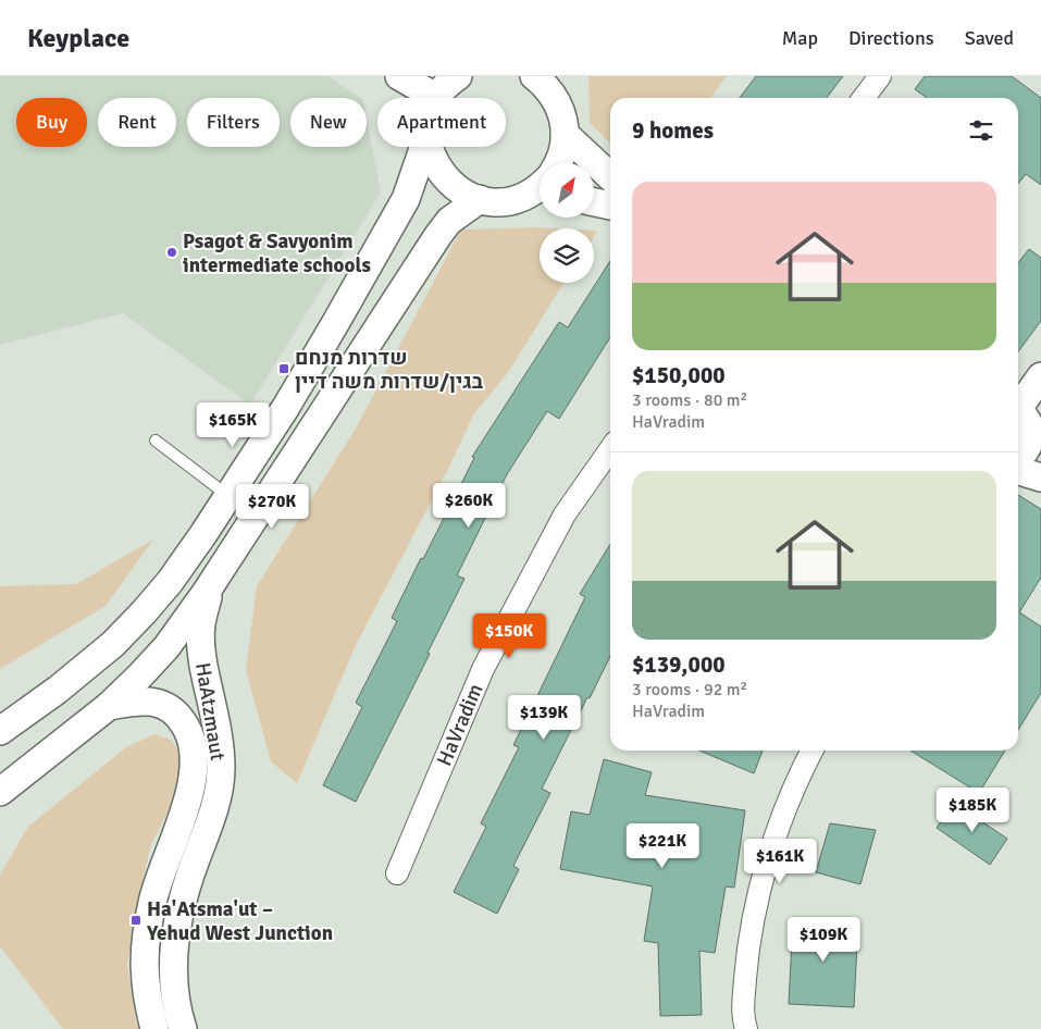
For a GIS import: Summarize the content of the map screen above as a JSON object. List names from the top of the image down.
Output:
{
  "streets": {
    "street": ["HaAtzmaut", "HaVradim"]
  },
  "places": {
    "other": ["Psagot & Savyonim intermediate schools"],
    "transit": ["שדרות מנחם בגין/שדרות משה דיין", "Ha'Atsma'ut – Yehud West Junction"]
  },
  "north": "top right",
  "page": {
    "header": "Keyplace",
    "nav": ["Map", "Directions", "Saved"],
    "chip": [
      "Buy",
      "Rent",
      "Filters",
      "New",
      "Apartment"
    ],
    "heading": "9 homes",
    "list": [
      {
        "name": "$150,000",
        "note": "3 rooms · 80 m² · HaVradim"
      },
      {
        "name": "$139,000",
        "note": "3 rooms · 92 m² · HaVradim"
      }
    ],
    "price": [
      "$165K",
      "$260K",
      "$270K",
      "$150K",
      "$139K",
      "$185K",
      "$221K",
      "$161K",
      "$109K"
    ]
  }
}
